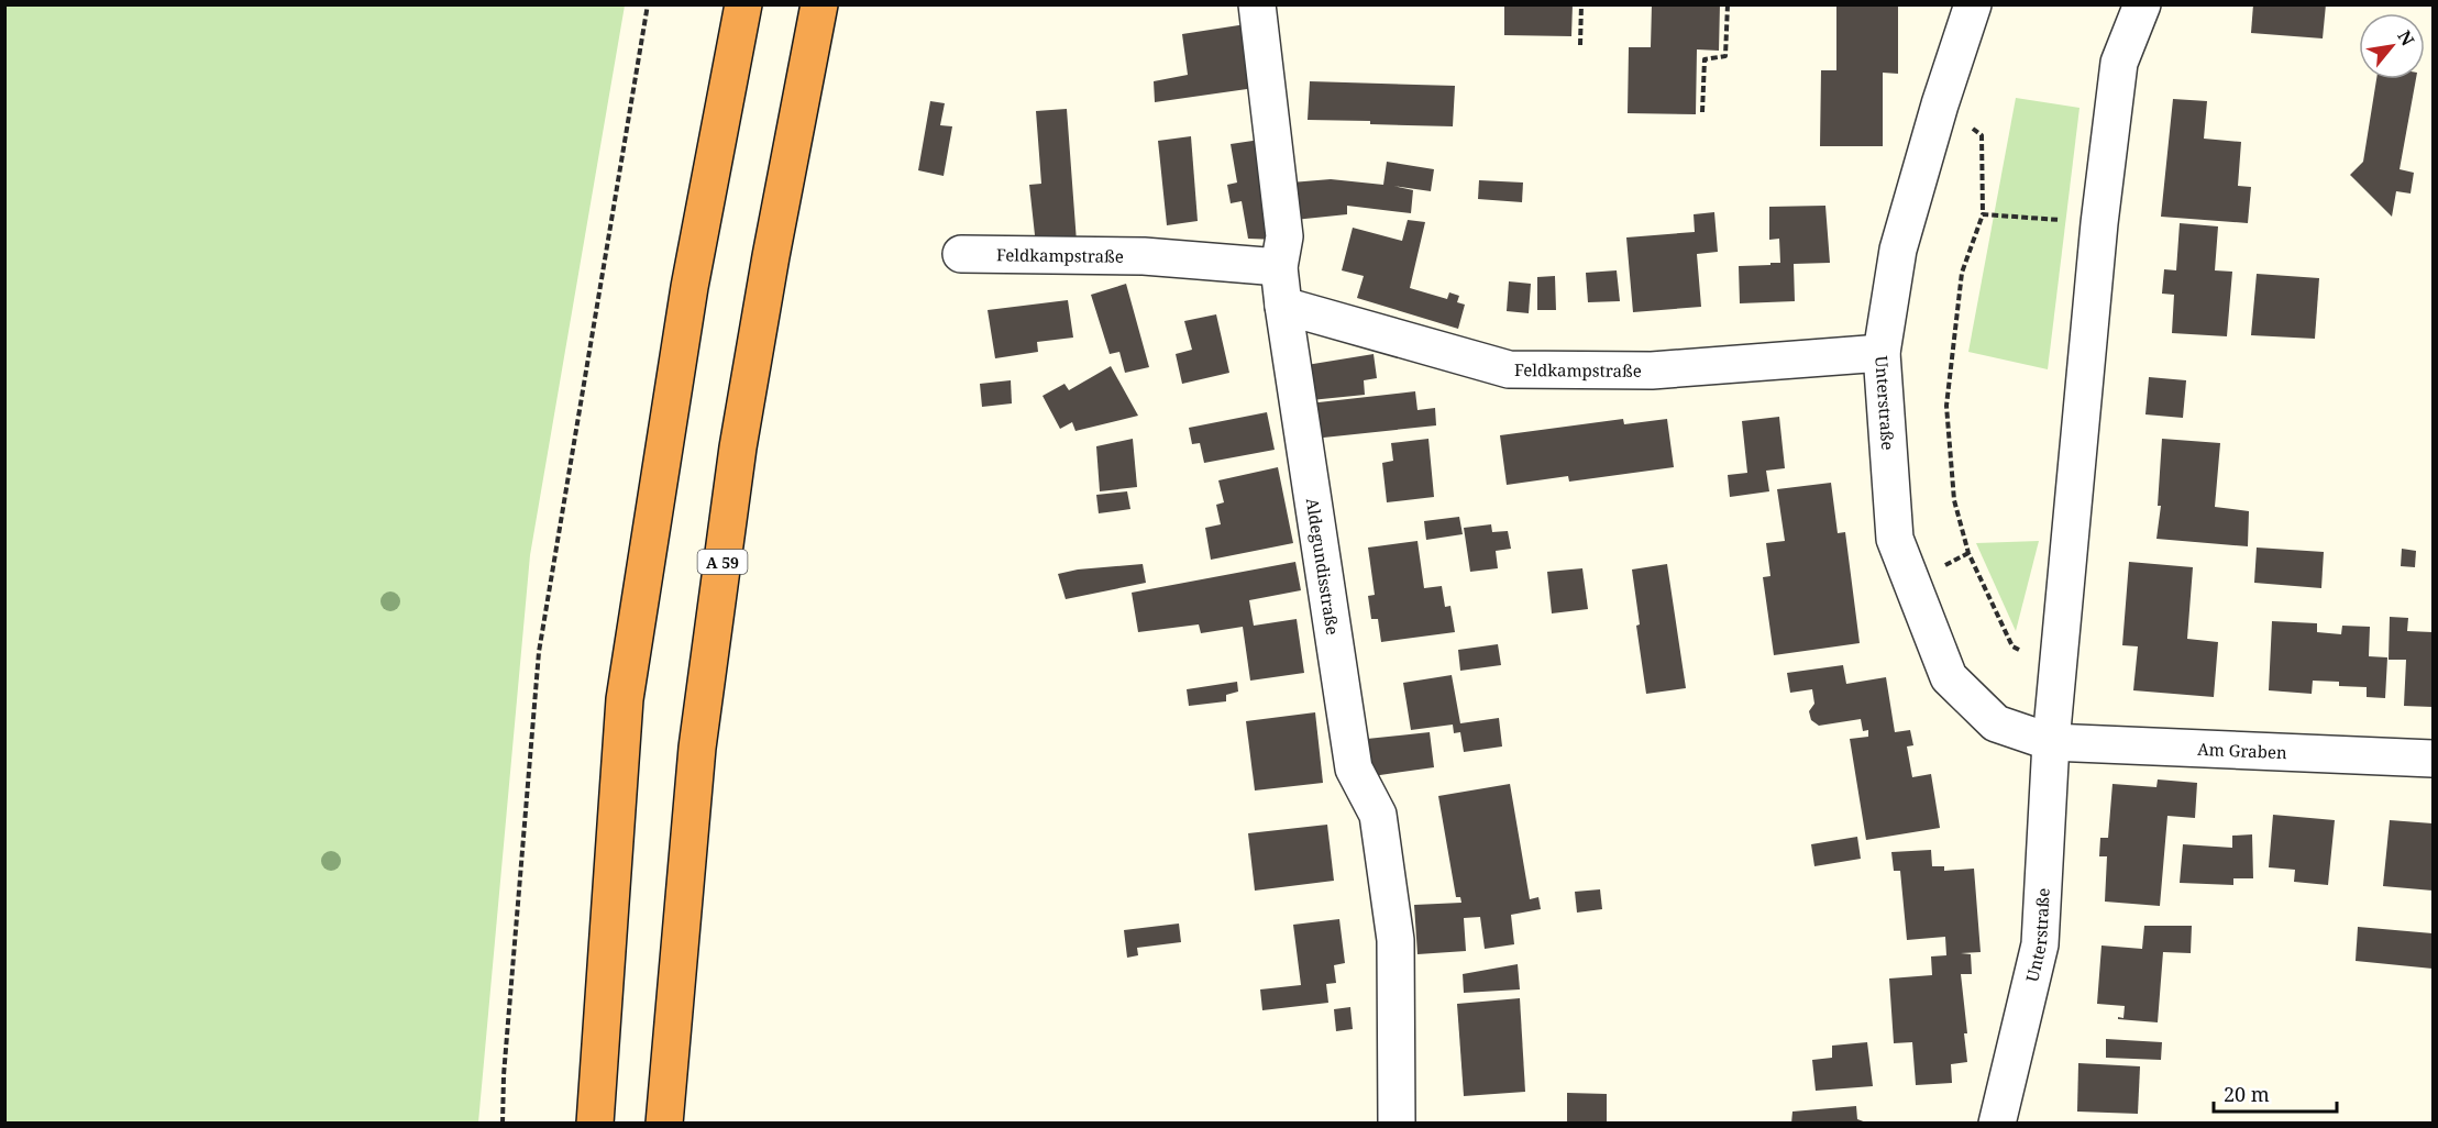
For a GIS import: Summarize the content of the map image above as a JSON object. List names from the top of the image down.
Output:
{
  "streets": {
    "highway": ["A 59"],
    "street": [
      "Feldkampstraße",
      "Unterstraße",
      "Aldegundisstraße",
      "Am Graben"
    ]
  },
  "crossings": [
    ["Feldkampstraße", "Unterstraße"],
    ["Feldkampstraße", "Aldegundisstraße"],
    ["Unterstraße", "Am Graben"]
  ],
  "scale_bar": "20 m",
  "north": "top right"
}
